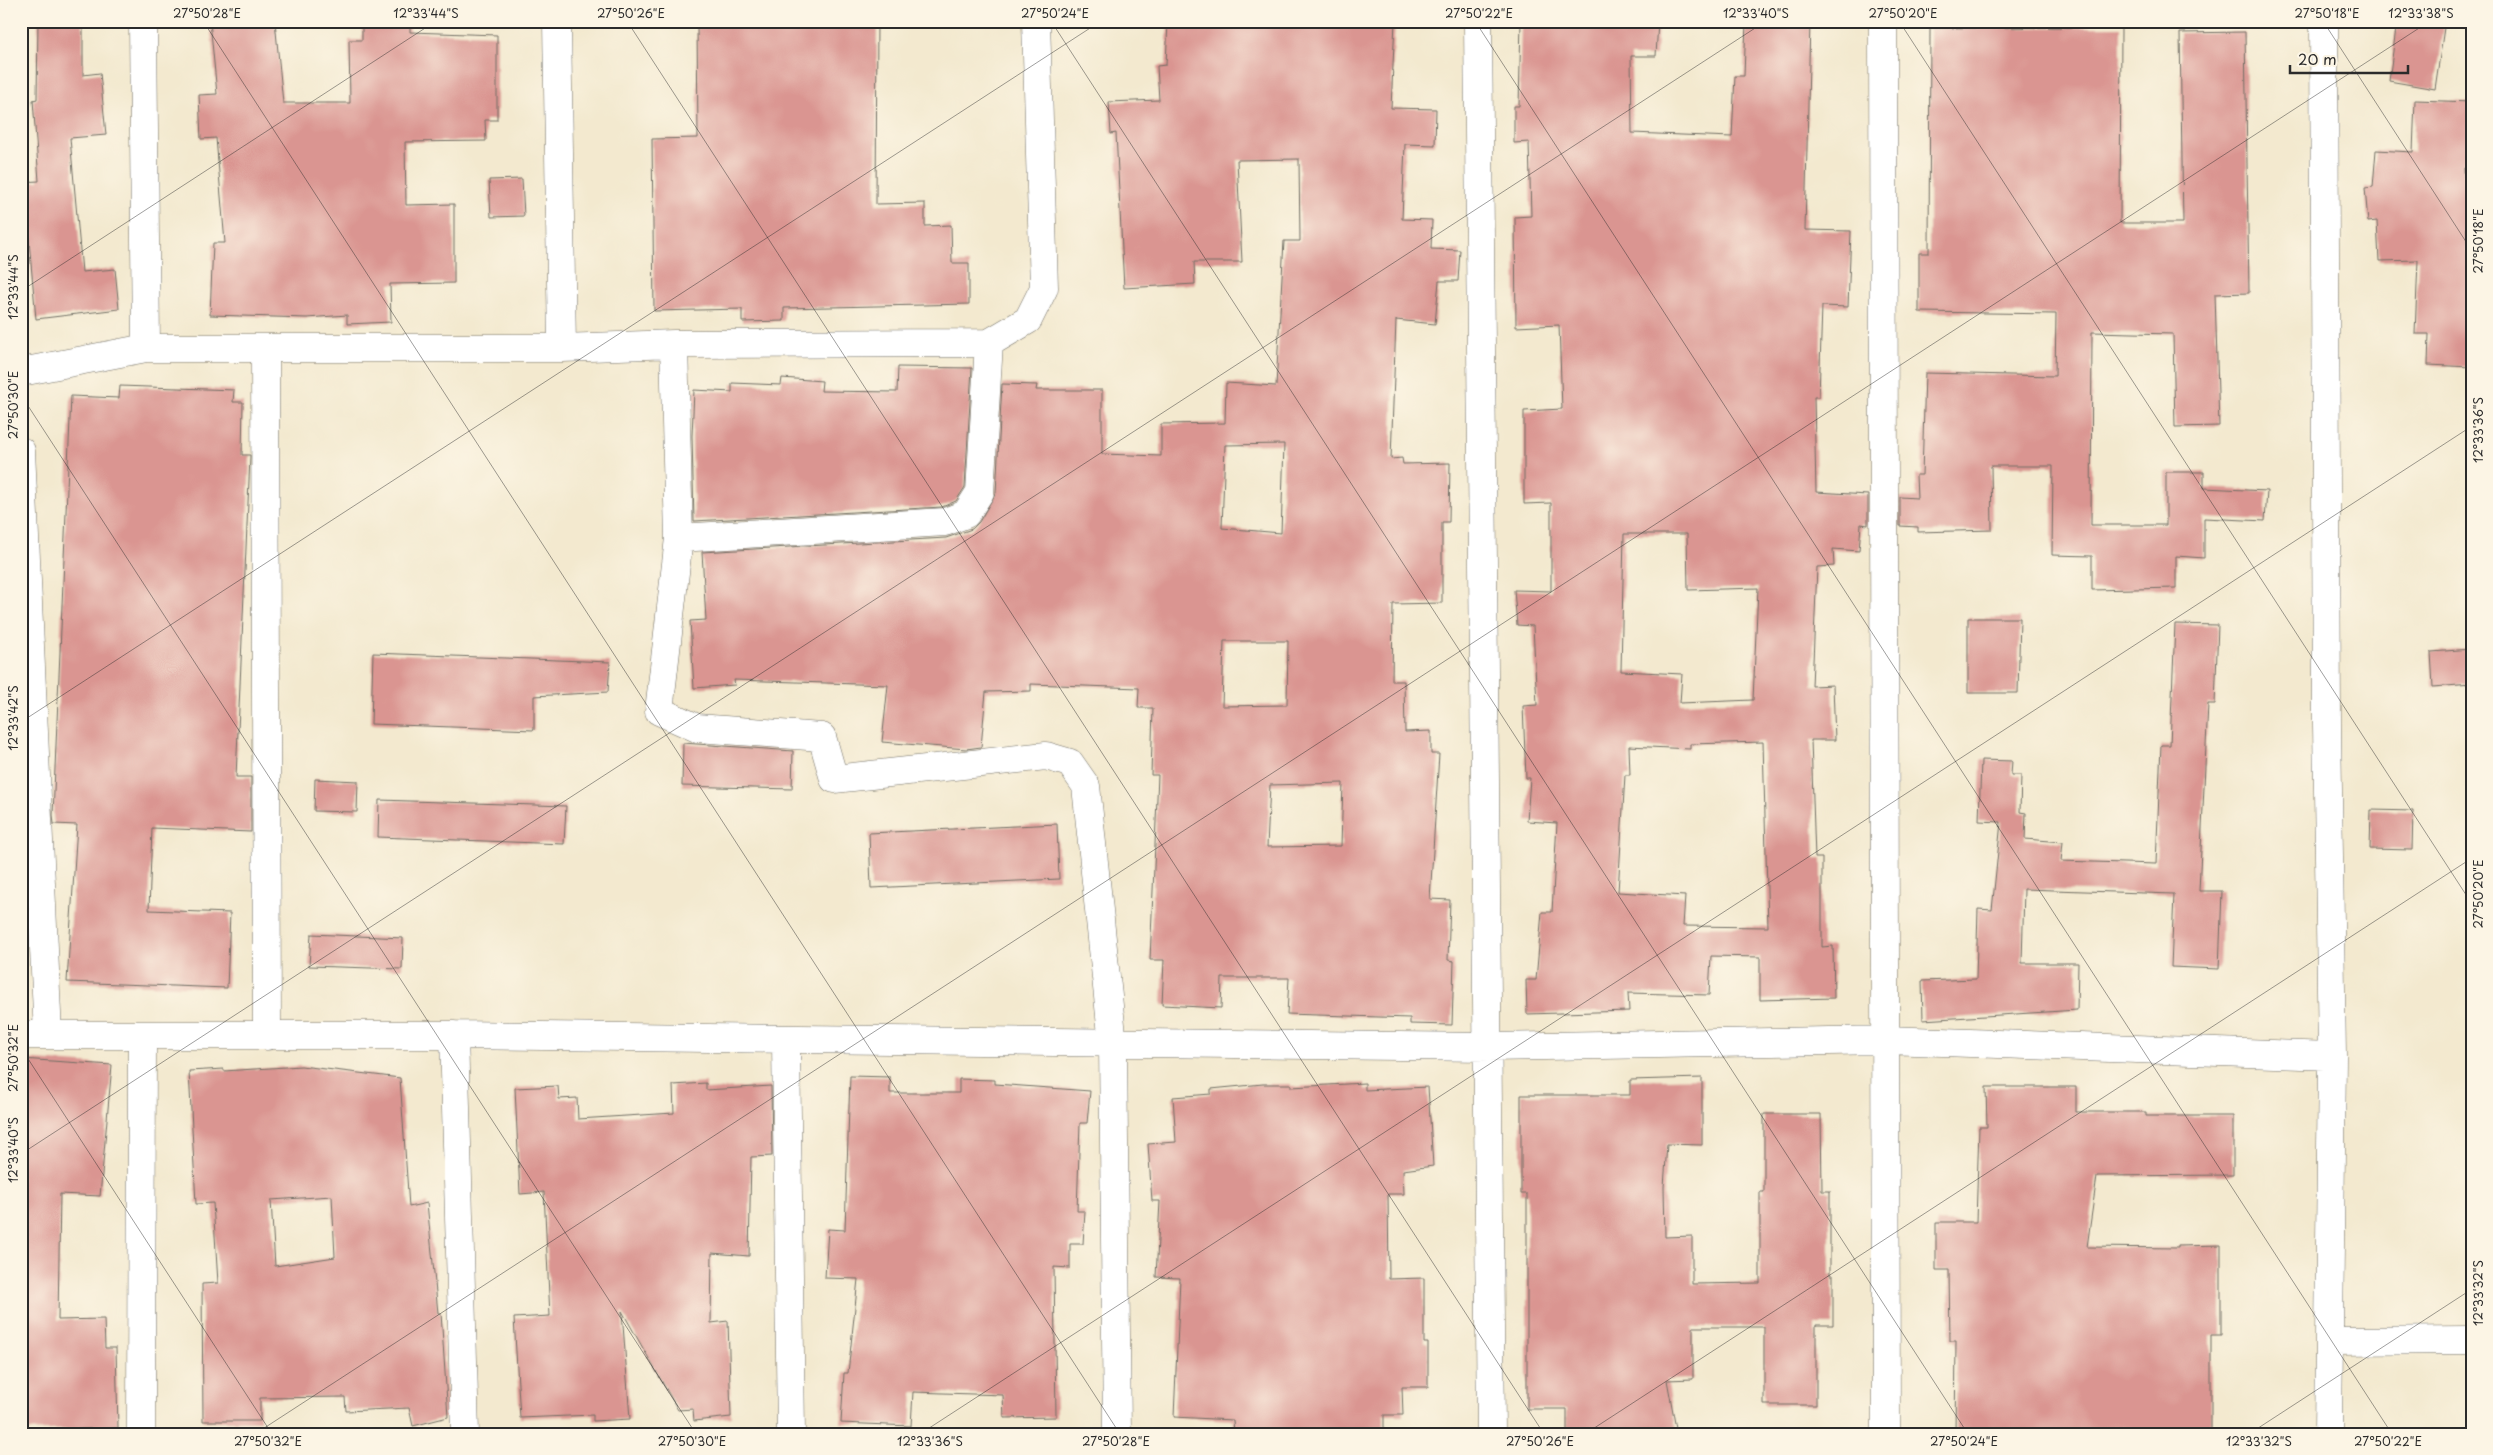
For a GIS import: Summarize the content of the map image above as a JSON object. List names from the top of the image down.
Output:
{
  "scale_bar": "20 m",
  "coordinates": [
    "27°50'28\"E",
    "12°33'44\"S",
    "27°50'26\"E",
    "27°50'24\"E",
    "27°50'22\"E",
    "12°33'40\"S",
    "27°50'20\"E",
    "27°50'18\"E",
    "12°33'38\"S",
    "27°50'30\"E",
    "12°33'36\"S",
    "12°33'42\"S",
    "27°50'32\"E",
    "12°33'32\"S"
  ]
}
